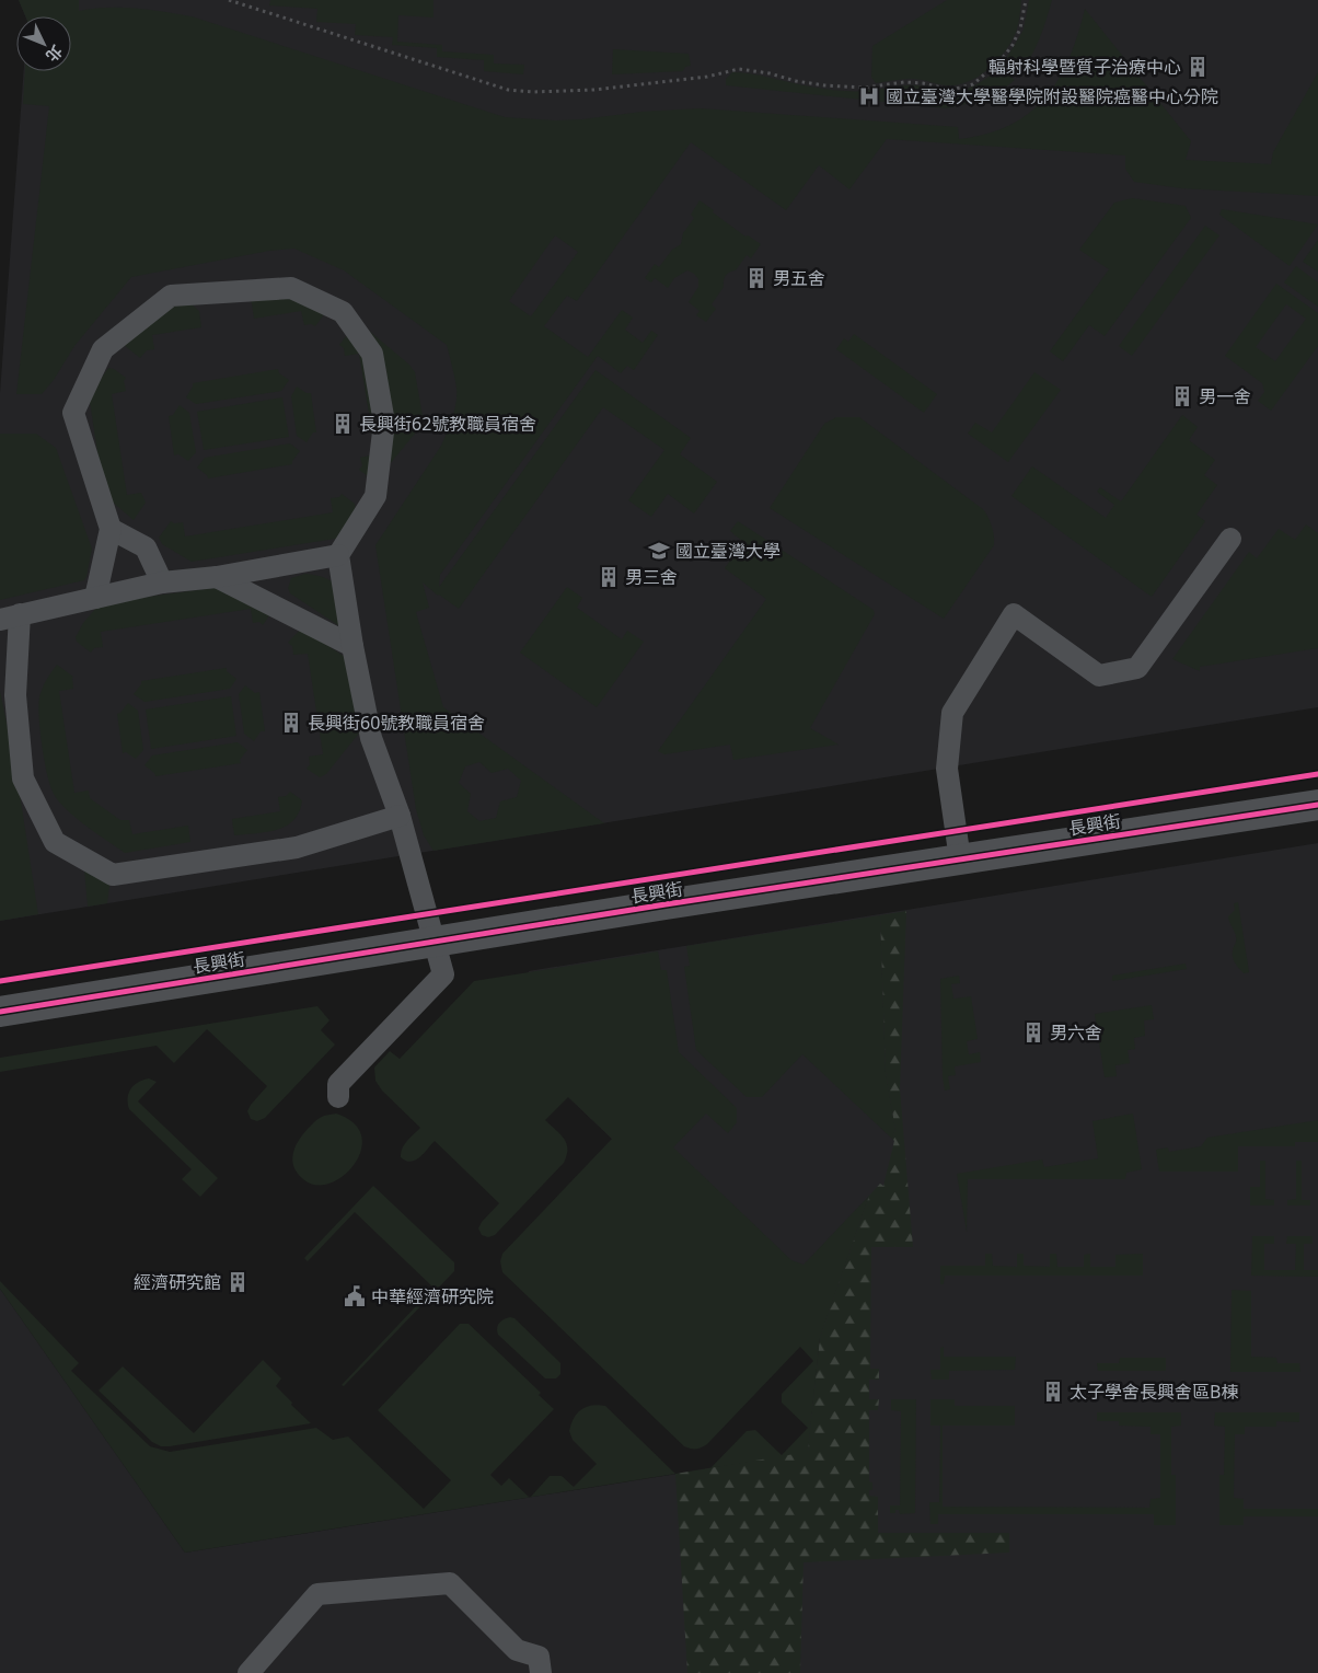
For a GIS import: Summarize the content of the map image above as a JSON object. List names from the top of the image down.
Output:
{
  "streets": {
    "street": ["長興街"]
  },
  "places": {
    "building": [
      "輻射科學暨質子治療中心",
      "男五舍",
      "男一舍",
      "長興街62號教職員宿舍",
      "男三舍",
      "長興街60號教職員宿舍",
      "男六舍",
      "經濟研究館",
      "太子學舍長興舍區B棟"
    ],
    "hospital": ["國立臺灣大學醫學院附設醫院癌醫中心分院"],
    "school or university": ["國立臺灣大學"],
    "public building": ["中華經濟研究院"]
  },
  "north": "bottom right"
}
